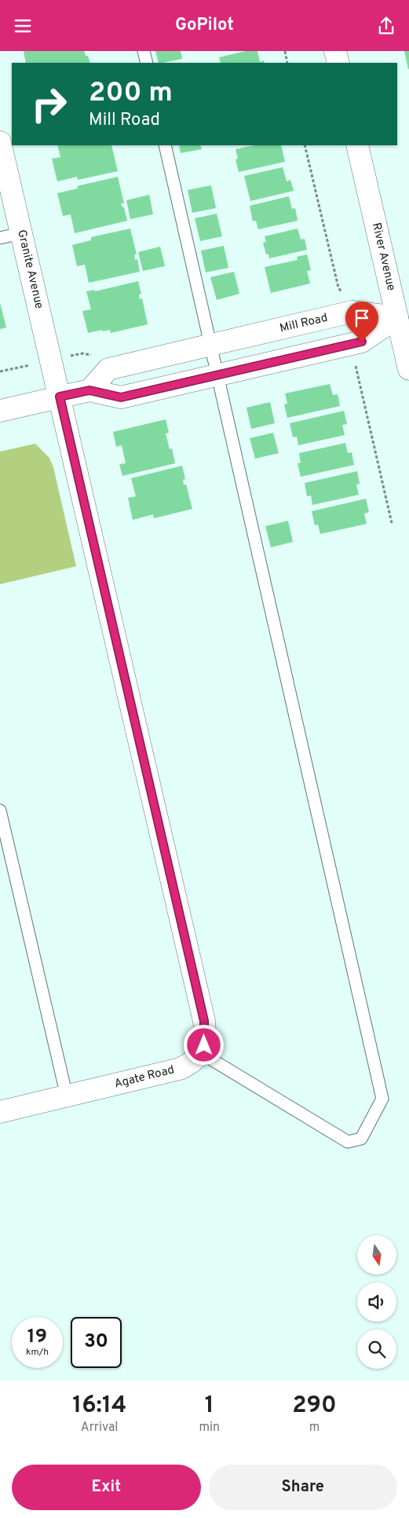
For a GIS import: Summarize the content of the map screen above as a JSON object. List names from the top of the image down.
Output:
{
  "streets": {
    "street": [
      "River Avenue",
      "Granite Avenue",
      "Mill Road",
      "Agate Road"
    ]
  },
  "crossings": [
    ["River Avenue", "Mill Road"]
  ],
  "north": "bottom",
  "page": {
    "header": "GoPilot",
    "turn": ["200 m", "Mill Road"],
    "speed": "19 km/h",
    "limit": "30",
    "eta": [
      "16:14",
      "Arrival",
      "1",
      "min",
      "290",
      "m"
    ],
    "buttons": ["Exit", "Share"]
  }
}
